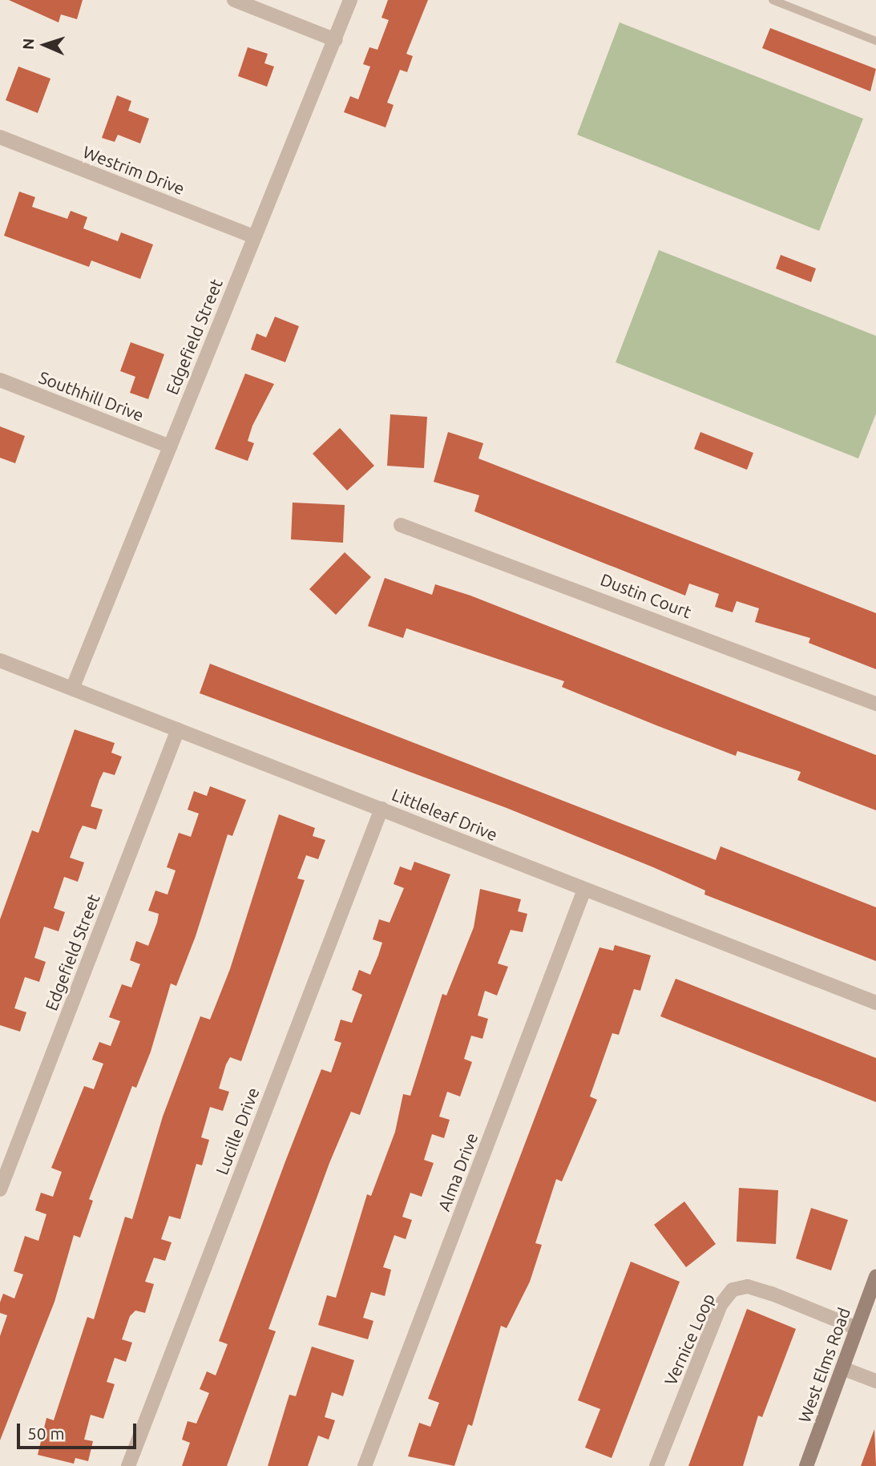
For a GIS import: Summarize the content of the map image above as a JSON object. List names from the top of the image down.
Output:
{
  "streets": {
    "main road": ["West Elms Road"],
    "street": [
      "Westrim Drive",
      "Edgefield Street",
      "Southhill Drive",
      "Dustin Court",
      "Littleleaf Drive",
      "Lucille Drive",
      "Alma Drive",
      "Vernice Loop"
    ]
  },
  "crossings": [
    ["Westrim Drive", "Edgefield Street"],
    ["Edgefield Street", "Southhill Drive"],
    ["Edgefield Street", "Littleleaf Drive"],
    ["Littleleaf Drive", "Lucille Drive"],
    ["Littleleaf Drive", "Alma Drive"],
    ["Vernice Loop", "West Elms Road"]
  ],
  "scale_bar": "50 m",
  "north": "left"
}
